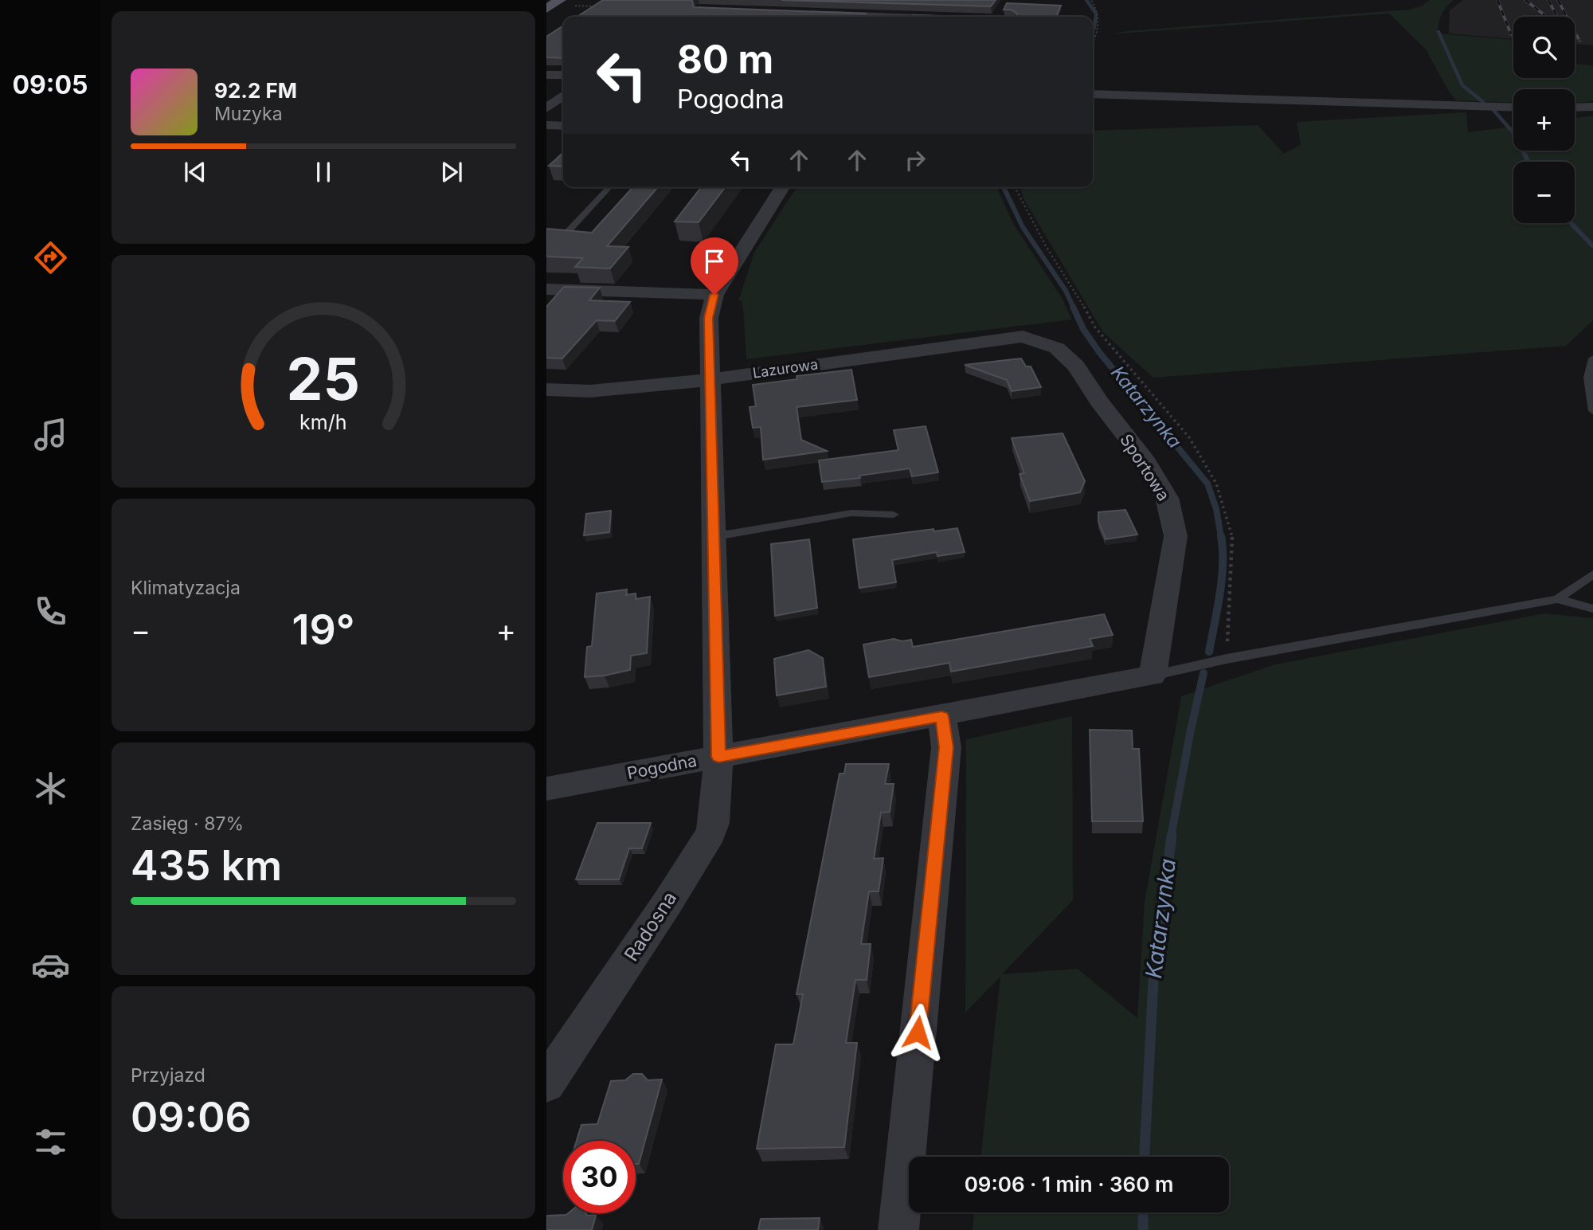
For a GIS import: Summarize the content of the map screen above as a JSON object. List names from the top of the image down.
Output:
{
  "streets": {
    "street": [
      "Lazurowa",
      "Sportowa",
      "Pogodna",
      "Radosna"
    ]
  },
  "crossings": [
    ["Lazurowa", "Sportowa"],
    ["Lazurowa", "Radosna"],
    ["Sportowa", "Pogodna"],
    ["Pogodna", "Radosna"]
  ],
  "water": ["Katarzynka"],
  "page": {
    "tabs": "09:05",
    "map_buttons": ["+", "−"],
    "turn": ["80 m", "Pogodna"],
    "song": ["92.2 FM", "Muzyka"],
    "tile": [
      "Klimatyzacja",
      ["Zasięg · 87%", "435 km"],
      ["Przyjazd", "09:06"]
    ],
    "heat": ["−", "19°", "+"],
    "limit": "30",
    "trip": "09:06 · 1 min · 360 m",
    "gauge": ["25", "km/h"]
  }
}
